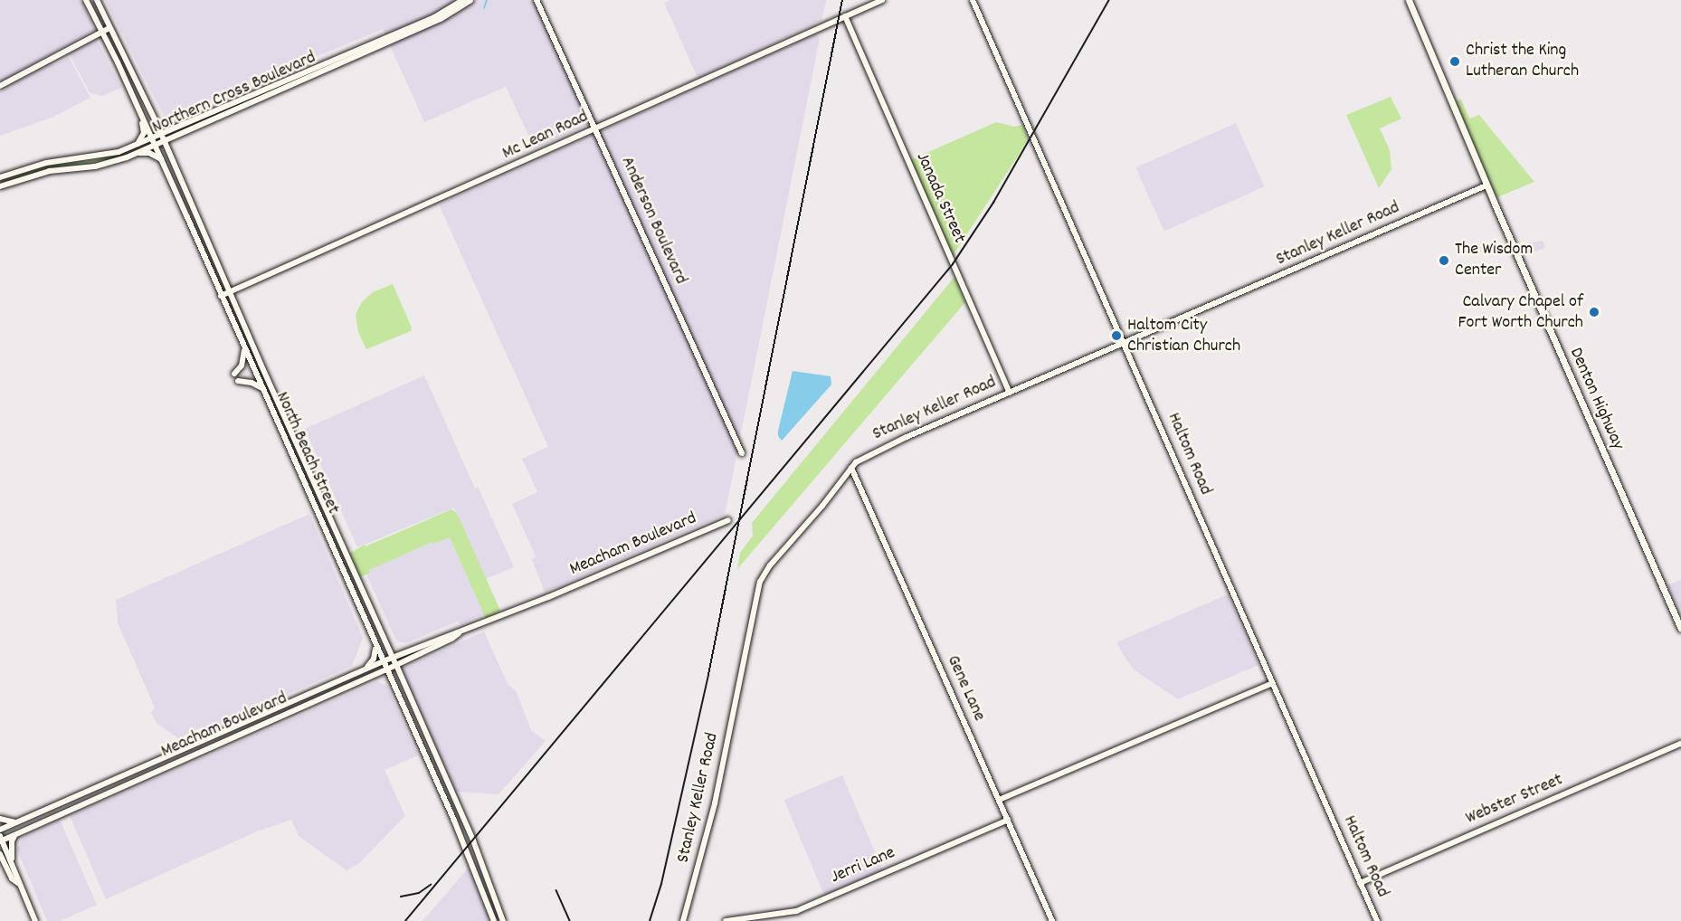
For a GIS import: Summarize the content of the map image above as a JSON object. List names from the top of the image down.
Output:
{
  "streets": {
    "main road": [
      "Northern Cross Boulevard",
      "Mc Lean Road",
      "Janada Street",
      "Anderson Boulevard",
      "Stanley Keller Road",
      "Denton Highway",
      "North Beach Street",
      "Haltom Road",
      "Meacham Boulevard",
      "Gene Lane",
      "Webster Street",
      "Jerri Lane"
    ]
  },
  "crossings": [
    ["Northern Cross Boulevard", "North Beach Street"],
    ["Mc Lean Road", "Janada Street"],
    ["Mc Lean Road", "Anderson Boulevard"],
    ["Mc Lean Road", "North Beach Street"],
    ["Janada Street", "Stanley Keller Road"],
    ["Stanley Keller Road", "Denton Highway"],
    ["Stanley Keller Road", "Haltom Road"],
    ["Stanley Keller Road", "Gene Lane"],
    ["North Beach Street", "Meacham Boulevard"],
    ["Haltom Road", "Webster Street"],
    ["Gene Lane", "Jerri Lane"]
  ],
  "places": [
    "Christ the King Lutheran Church",
    "The Wisdom Center",
    "Calvary Chapel of Fort Worth Church",
    "Haltom City Christian Church"
  ]
}
